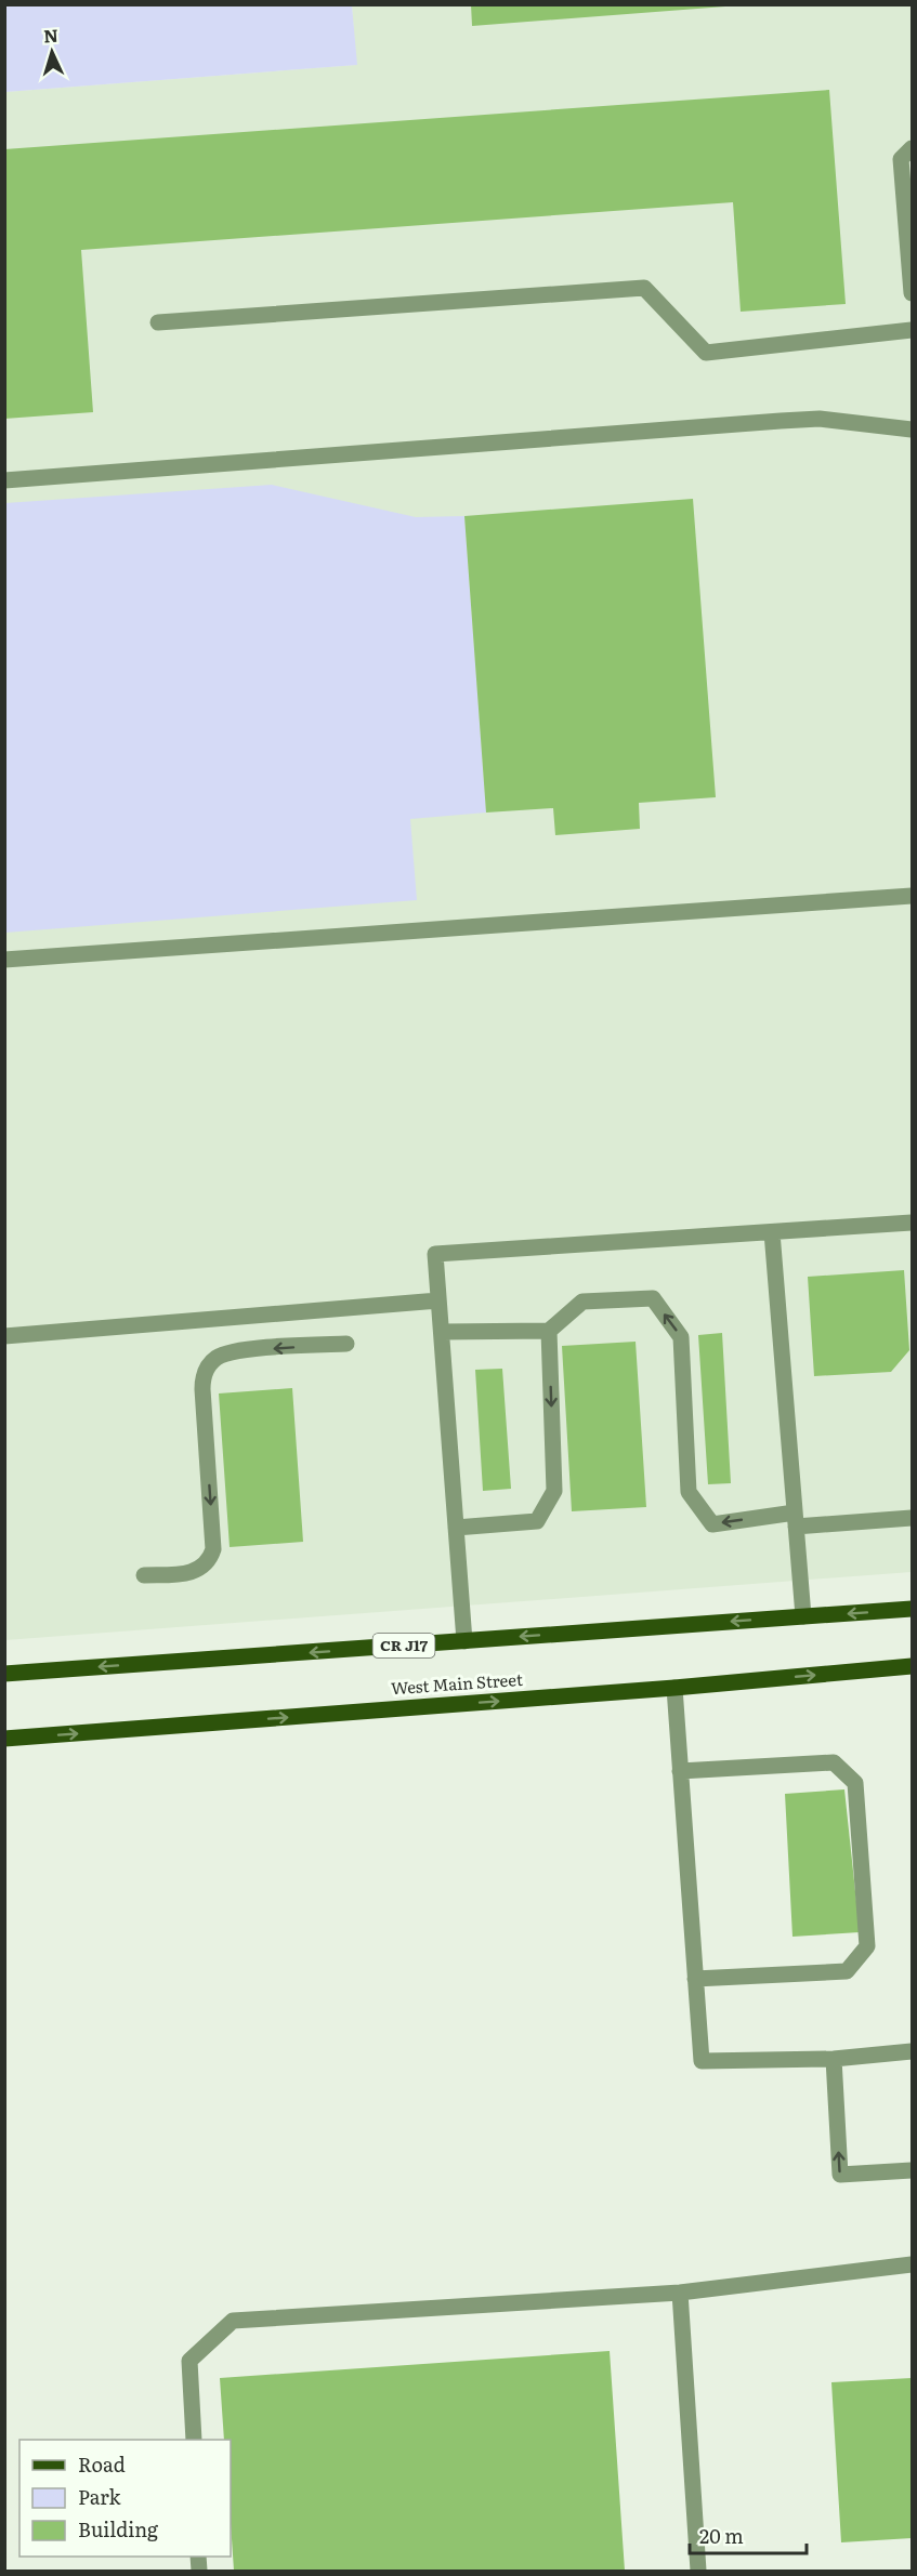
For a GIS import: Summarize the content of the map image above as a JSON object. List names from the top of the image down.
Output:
{
  "streets": {
    "main road": ["CR J17", "West Main Street"]
  },
  "legend": ["Road", "Park", "Building"],
  "scale_bar": "20 m",
  "north": "top"
}
